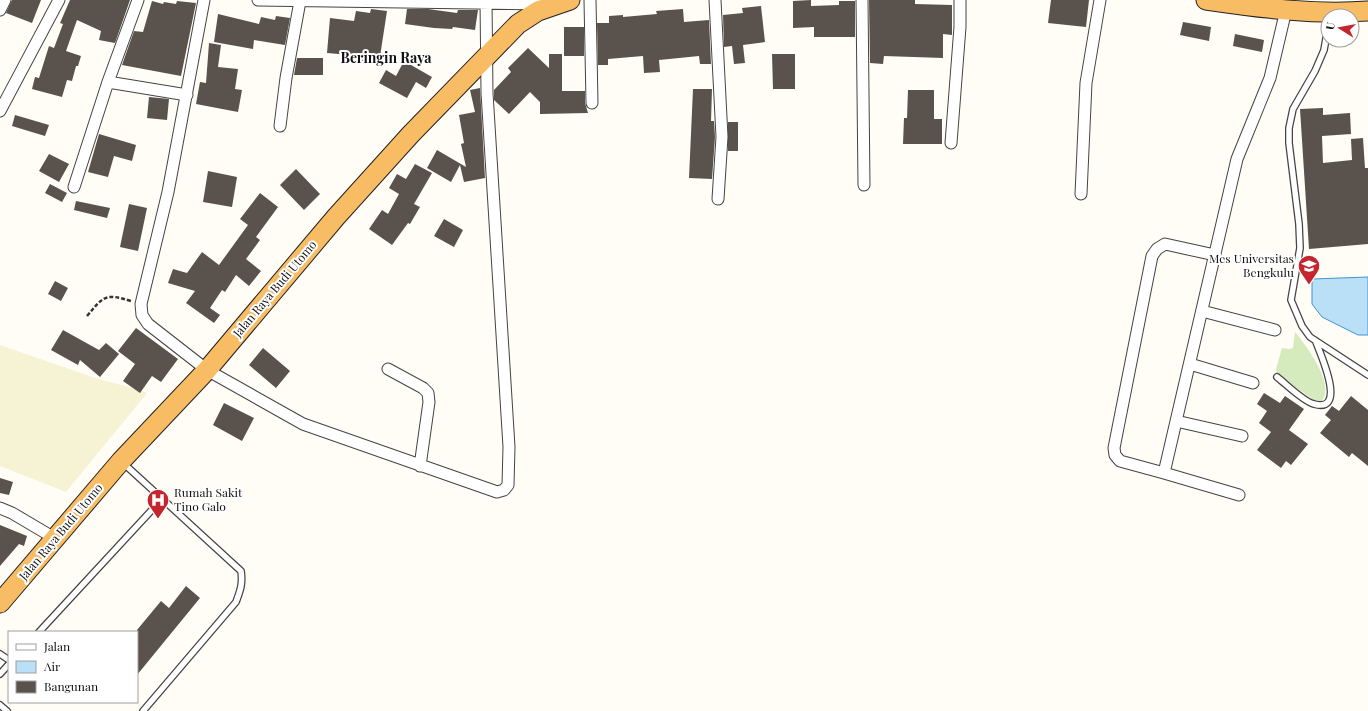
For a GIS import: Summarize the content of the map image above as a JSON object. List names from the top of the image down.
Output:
{
  "streets": {
    "highway": ["Jalan Raya Budi Utomo"]
  },
  "districts": ["Beringin Raya"],
  "places": {
    "school or university": ["Mes Universitas Bengkulu"],
    "hospital": ["Rumah Sakit Tino Galo"]
  },
  "legend": ["Jalan", "Air", "Bangunan"],
  "north": "left"
}
